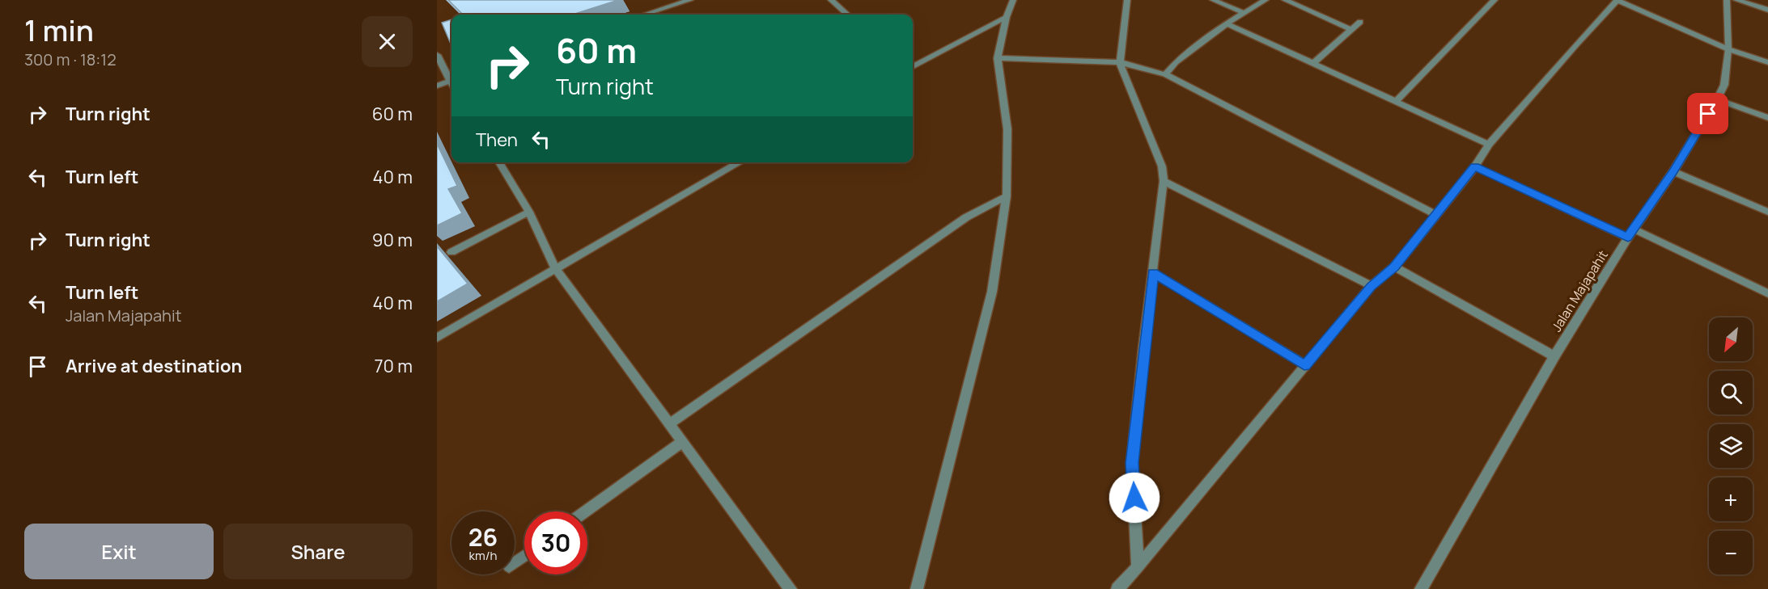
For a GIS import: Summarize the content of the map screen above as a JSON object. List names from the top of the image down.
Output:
{
  "streets": {
    "street": ["Jalan Majapahit"]
  },
  "north": "bottom left",
  "page": {
    "heading": ["1 min", "300 m · 18:12"],
    "turn": ["60 m", "Turn right"],
    "list": [
      {
        "name": "Turn right",
        "value": "60 m"
      },
      {
        "name": "Turn left",
        "value": "40 m"
      },
      {
        "name": "Turn right",
        "value": "90 m"
      },
      {
        "name": "Turn left",
        "note": "Jalan Majapahit",
        "value": "40 m"
      },
      {
        "name": "Arrive at destination",
        "value": "70 m"
      }
    ],
    "then": "Then",
    "map_buttons": ["+", "−"],
    "speed": "26 km/h",
    "limit": "30",
    "buttons": ["Exit", "Share"]
  }
}
